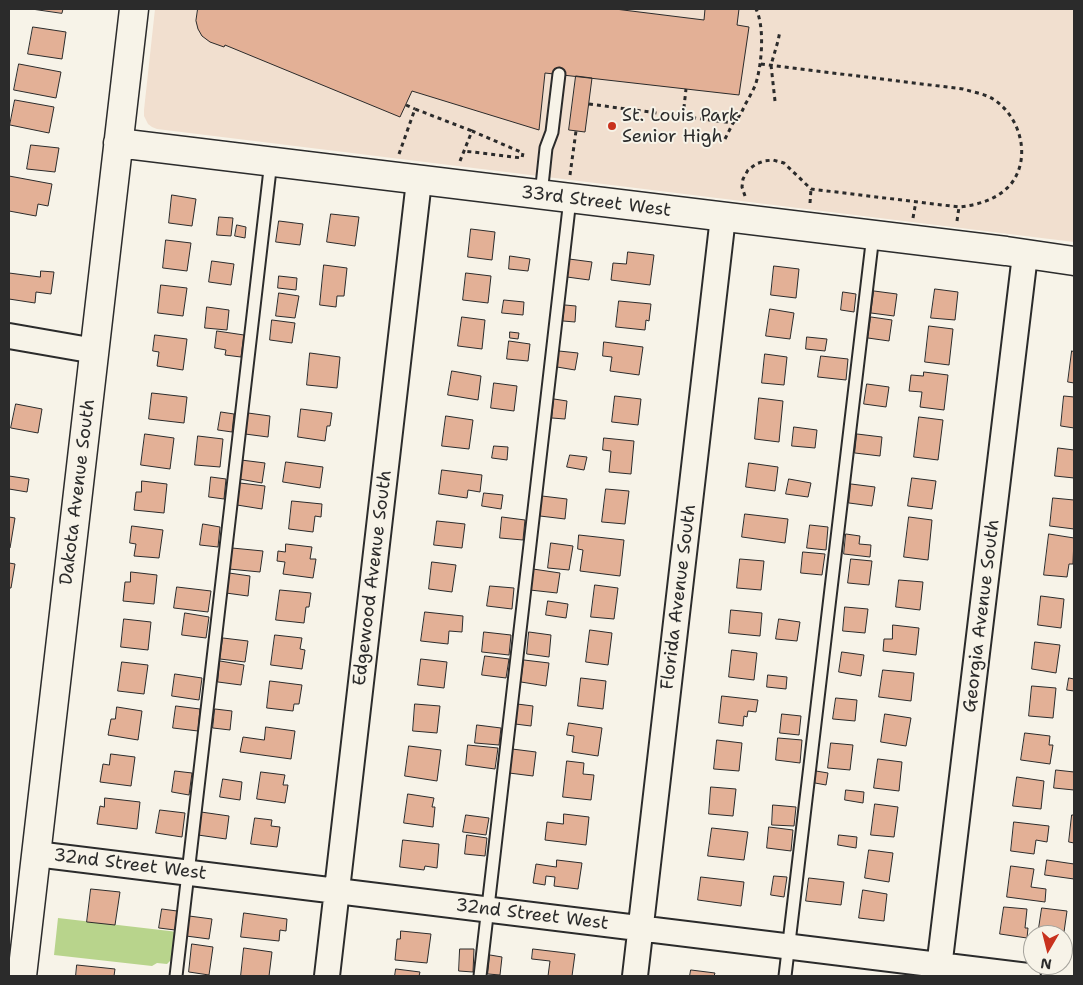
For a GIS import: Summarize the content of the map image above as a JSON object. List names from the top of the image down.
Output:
{
  "streets": {
    "street": [
      "33rd Street West",
      "Dakota Avenue South",
      "Edgewood Avenue South",
      "Florida Avenue South",
      "Georgia Avenue South",
      "32nd Street West"
    ]
  },
  "crossings": [
    ["33rd Street West", "Dakota Avenue South"],
    ["33rd Street West", "Edgewood Avenue South"],
    ["33rd Street West", "Florida Avenue South"],
    ["33rd Street West", "Georgia Avenue South"],
    ["Dakota Avenue South", "32nd Street West"],
    ["Edgewood Avenue South", "32nd Street West"],
    ["Florida Avenue South", "32nd Street West"],
    ["Georgia Avenue South", "32nd Street West"]
  ],
  "places": ["St. Louis Park Senior High"],
  "north": "bottom"
}
